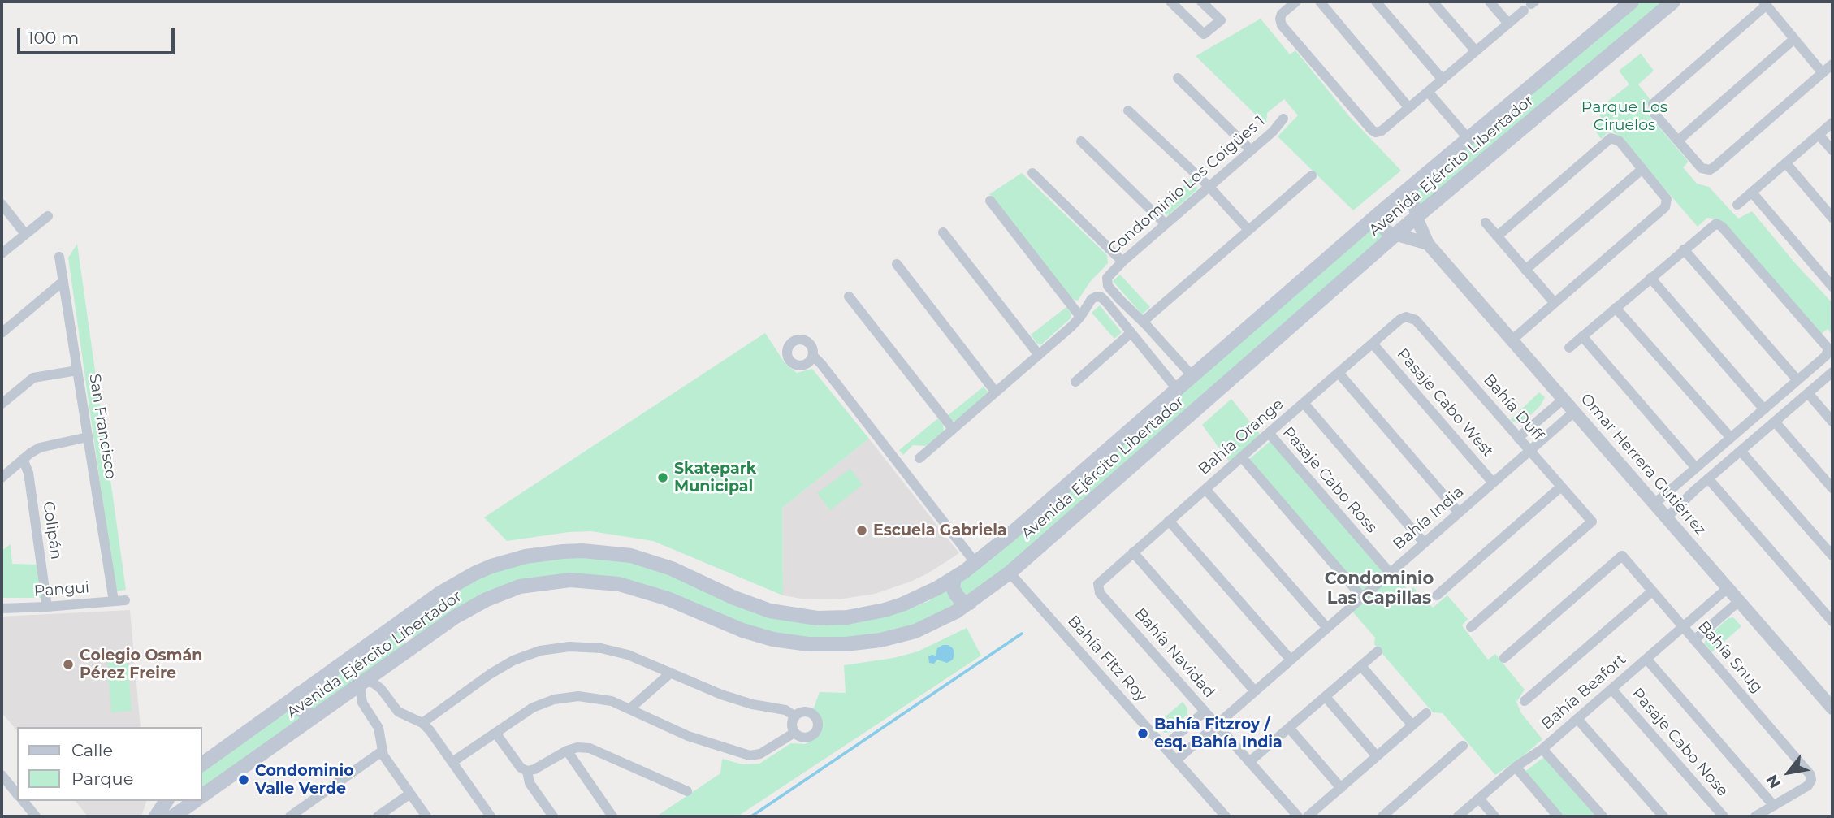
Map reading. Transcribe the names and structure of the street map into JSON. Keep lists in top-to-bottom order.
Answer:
{
  "streets": {
    "main road": ["Avenida Ejército Libertador"],
    "street": [
      "Condominio Los Coigües 1",
      "Pasaje Cabo West",
      "Bahía Duff",
      "San Francisco",
      "Bahía Orange",
      "Omar Herrera Gutiérrez",
      "Pasaje Cabo Ross",
      "Bahía India",
      "Colipán",
      "Pangui",
      "Bahía Navidad",
      "Bahía Snug",
      "Bahía Fitz Roy",
      "Bahía Beafort",
      "Pasaje Cabo Nose"
    ]
  },
  "crossings": [
    ["Avenida Ejército Libertador", "Condominio Los Coigües 1"],
    ["Avenida Ejército Libertador", "Omar Herrera Gutiérrez"],
    ["Avenida Ejército Libertador", "Bahía Fitz Roy"],
    ["Pasaje Cabo West", "Bahía Orange"],
    ["Pasaje Cabo West", "Bahía India"],
    ["Bahía Duff", "Bahía Orange"],
    ["Bahía Duff", "Bahía India"],
    ["San Francisco", "Pangui"],
    ["Bahía Orange", "Pasaje Cabo Ross"],
    ["Bahía Orange", "Bahía Navidad"],
    ["Omar Herrera Gutiérrez", "Bahía India"],
    ["Omar Herrera Gutiérrez", "Bahía Beafort"],
    ["Pasaje Cabo Ross", "Bahía India"],
    ["Bahía India", "Bahía Navidad"],
    ["Bahía India", "Bahía Fitz Roy"],
    ["Colipán", "Pangui"],
    ["Bahía Snug", "Bahía Beafort"],
    ["Bahía Beafort", "Pasaje Cabo Nose"]
  ],
  "districts": ["Condominio Las Capillas"],
  "parks": ["Parque Los Ciruelos"],
  "places": [
    "Skatepark Municipal",
    "Escuela Gabriela",
    "Colegio Osmán Pérez Freire",
    "Bahía Fitzroy / esq. Bahía India",
    "Condominio Valle Verde"
  ],
  "legend": ["Calle", "Parque"],
  "scale_bar": "100 m",
  "north": "bottom left"
}
